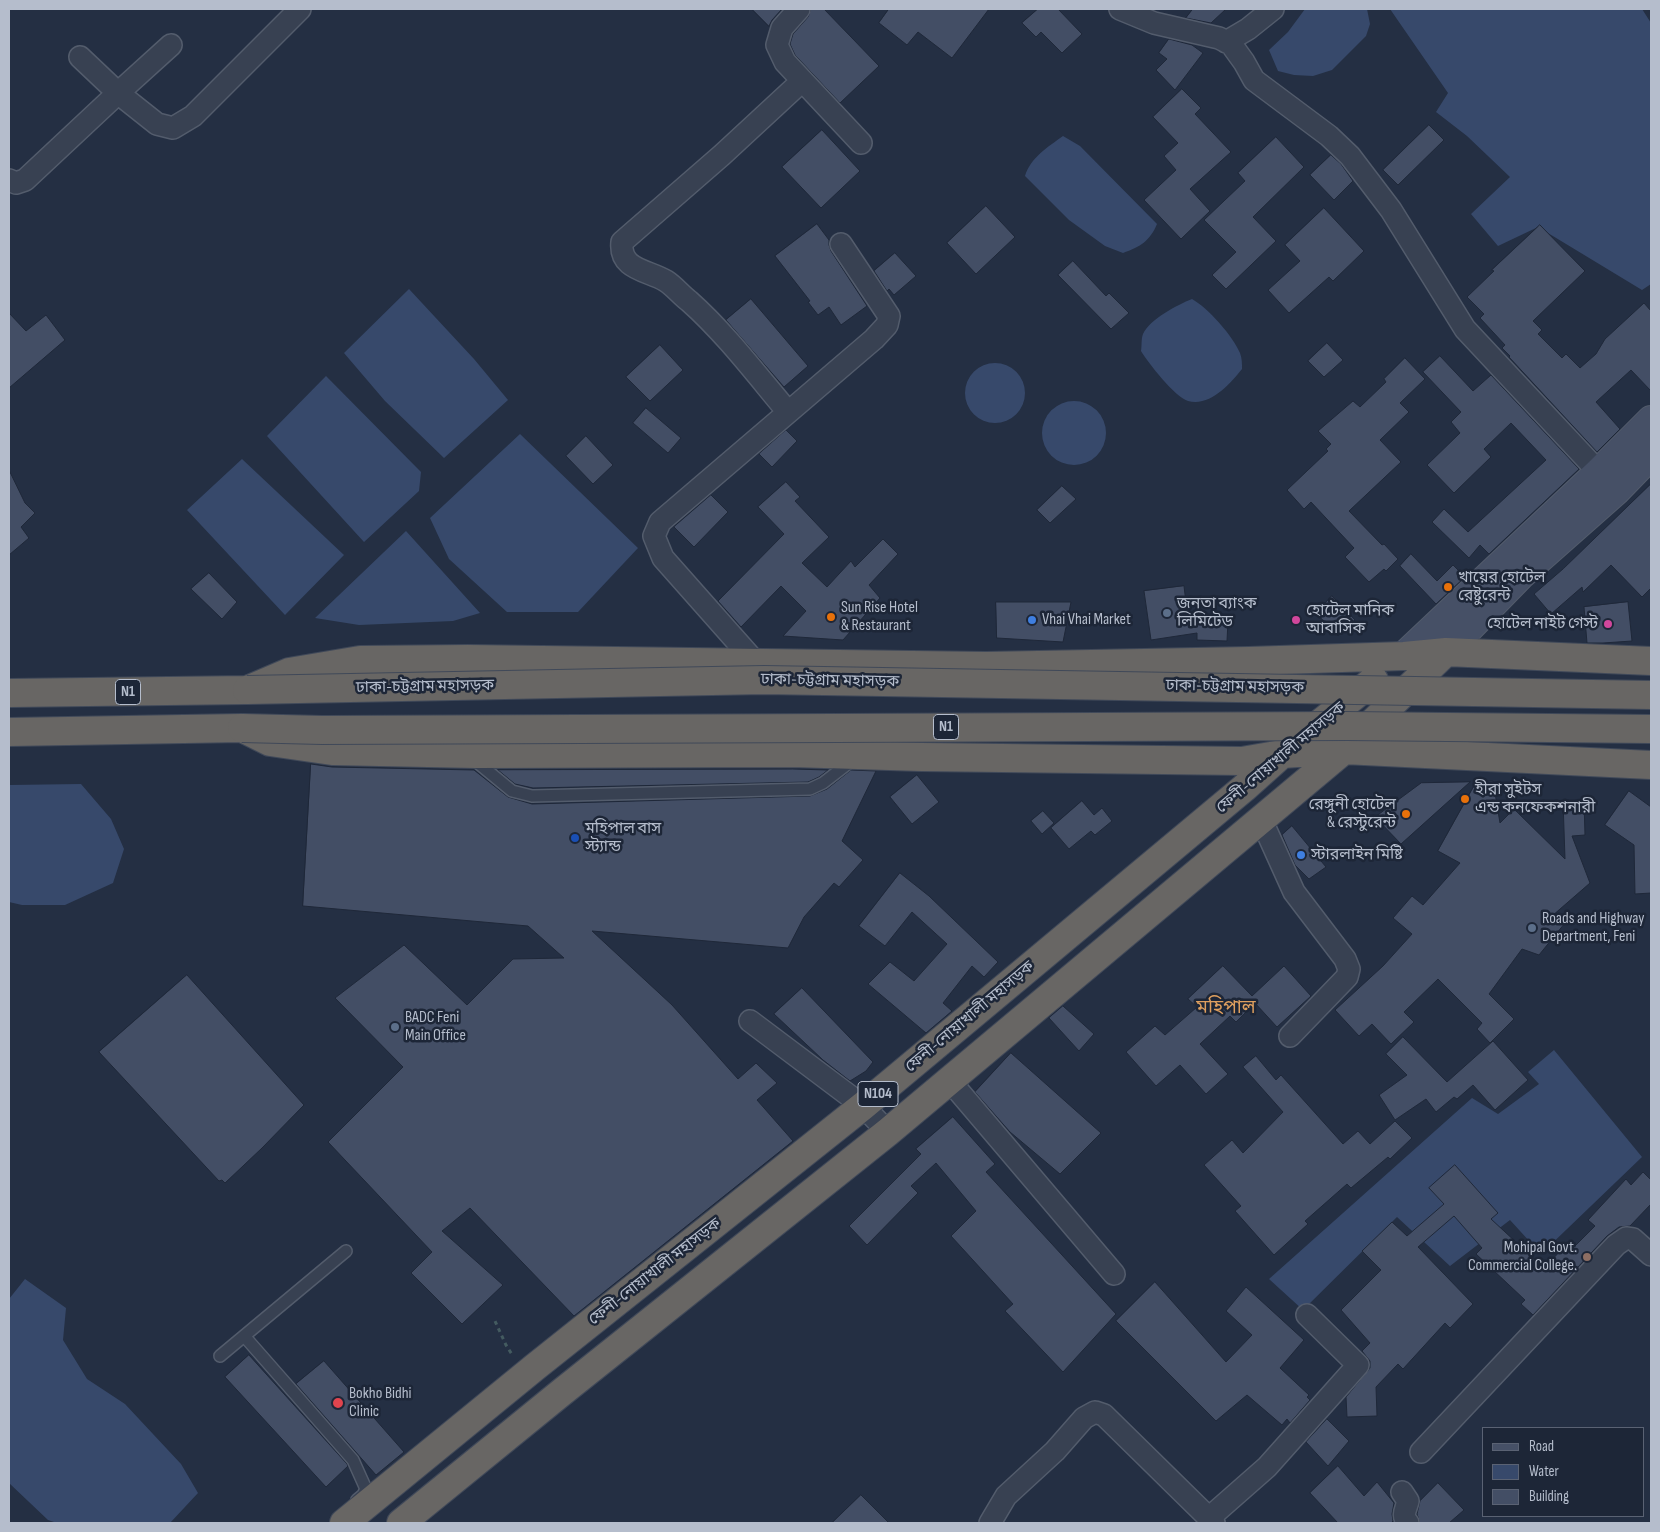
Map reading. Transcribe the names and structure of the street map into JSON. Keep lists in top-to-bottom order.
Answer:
{
  "streets": {
    "highway": [
      "ঢাকা-চট্টগ্রাম মহাসড়ক",
      "N1",
      "ফেনী-নোয়াখালী মহাসড়ক",
      "N104"
    ]
  },
  "crossings": [
    ["ফেনী-নোয়াখালী মহাসড়ক", "N104"]
  ],
  "districts": ["মহিপাল"],
  "places": [
    "খায়ের হোটেল রেষ্টুরেন্ট",
    "জনতা ব্যাংক লিমিটেড",
    "Sun Rise Hotel & Restaurant",
    "Vhai Vhai Market",
    "হোটেল মানিক আবাসিক",
    "হোটেল নাইট গেস্ট",
    "হীরা সুইটস এন্ড কনফেকশনারী",
    "রেঙ্গুনী হোটেল & রেস্টুরেন্ট",
    "মহিপাল বাস স্ট্যান্ড",
    "স্টারলাইন মিষ্টি",
    "Roads and Highway Department, Feni",
    "BADC Feni Main Office",
    "Mohipal Govt. Commercial College.",
    "Bokho Bidhi Clinic"
  ],
  "legend": ["Road", "Water", "Building"]
}
